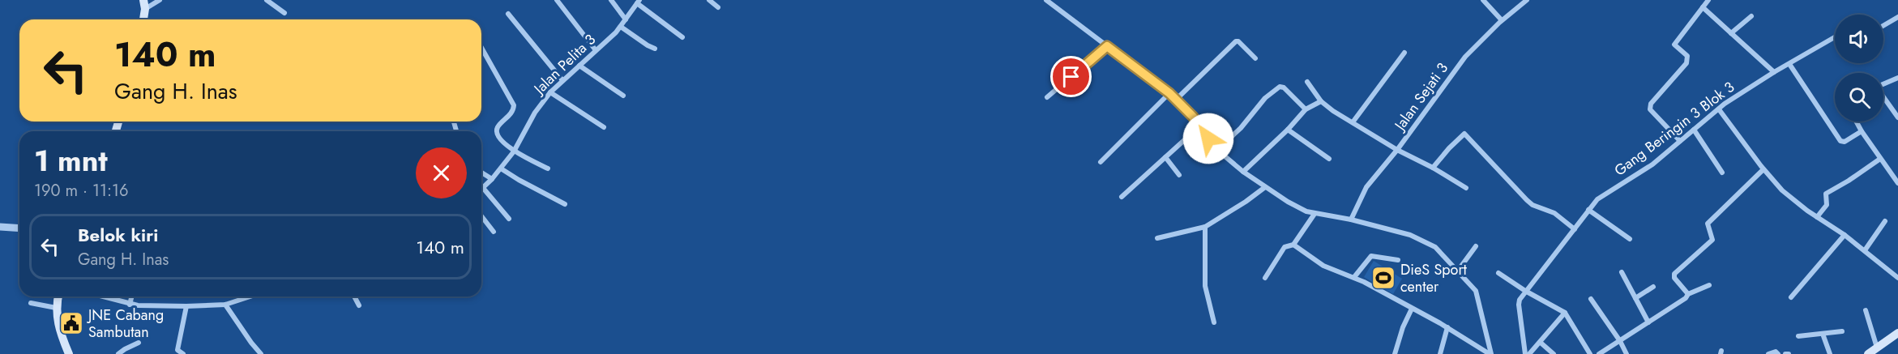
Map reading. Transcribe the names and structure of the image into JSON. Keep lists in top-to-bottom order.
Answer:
{
  "streets": {
    "street": ["Jalan Pelita 3", "Jalan Sejati 3", "Gang Beringin 3 Blok 3"]
  },
  "places": {
    "sports": ["DieS Sport center"],
    "public building": ["JNE Cabang Sambutan"]
  },
  "page": {
    "turn": ["140 m", "Gang H. Inas"],
    "heading": ["1 mnt", "190 m · 11:16"],
    "list": [
      {
        "name": "Belok kiri",
        "note": "Gang H. Inas",
        "value": "140 m"
      }
    ]
  }
}
